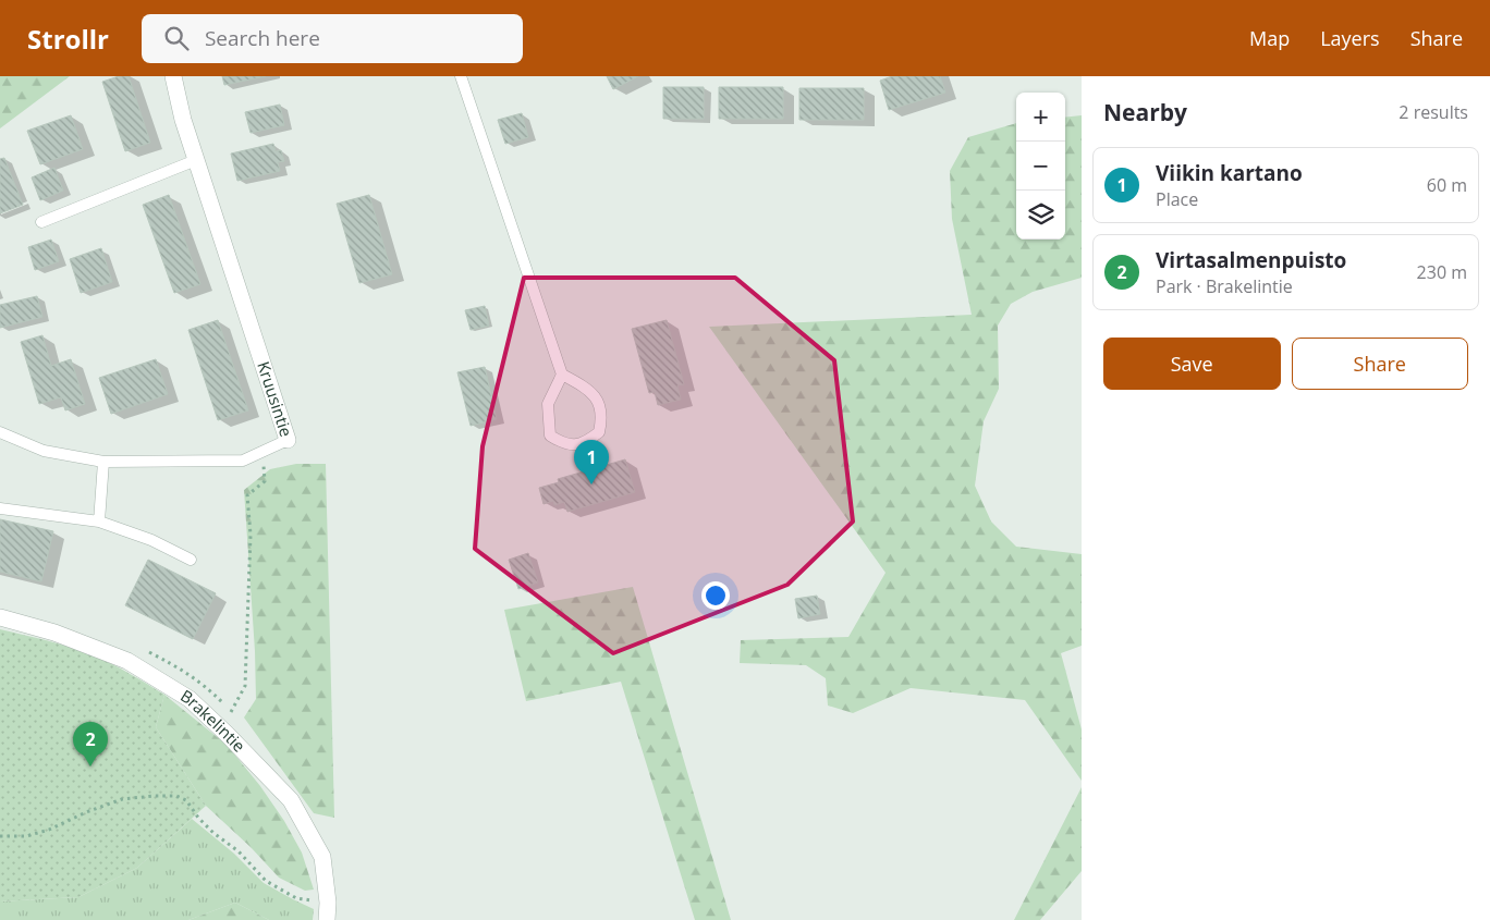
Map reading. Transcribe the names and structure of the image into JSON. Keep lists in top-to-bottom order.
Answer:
{
  "streets": {
    "street": ["Kruusintie", "Brakelintie"]
  },
  "page": {
    "header": "Strollr",
    "search": "Search here",
    "nav": ["Map", "Layers", "Share"],
    "heading": ["Nearby", "2 results"],
    "map_buttons": ["+", "−"],
    "list": [
      {
        "mark": "1",
        "name": "Viikin kartano",
        "note": "Place",
        "value": "60 m"
      },
      {
        "mark": "2",
        "name": "Virtasalmenpuisto",
        "note": "Park · Brakelintie",
        "value": "230 m"
      }
    ],
    "buttons": ["Save", "Share"],
    "pins": ["1", "2"]
  }
}
